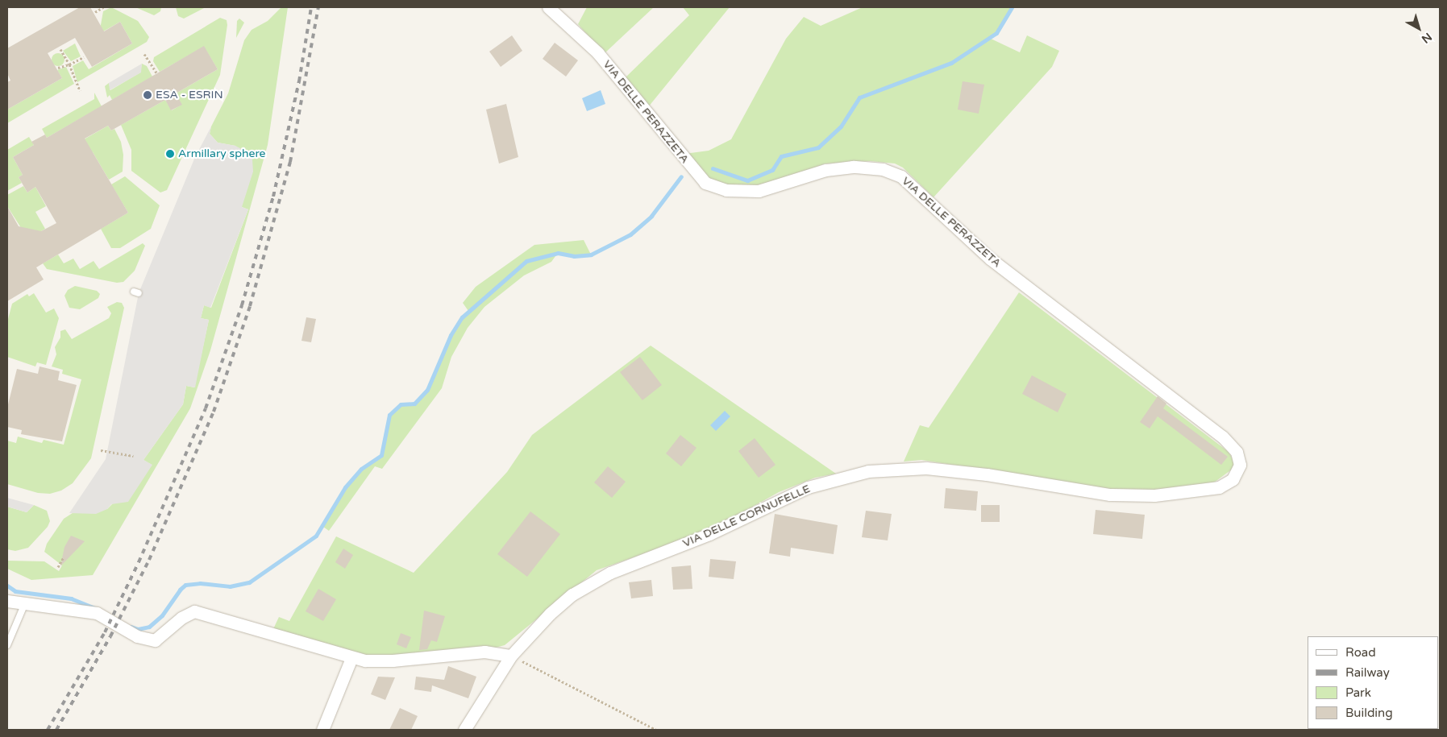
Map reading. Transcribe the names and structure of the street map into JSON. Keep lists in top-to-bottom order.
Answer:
{
  "streets": {
    "street": ["VIA DELLE PERAZZETA", "VIA DELLE CORNUFELLE"]
  },
  "crossings": [
    ["VIA DELLE PERAZZETA", "VIA DELLE CORNUFELLE"]
  ],
  "places": ["ESA - ESRIN", "Armillary sphere"],
  "legend": [
    "Road",
    "Railway",
    "Park",
    "Building"
  ],
  "north": "bottom right"
}
